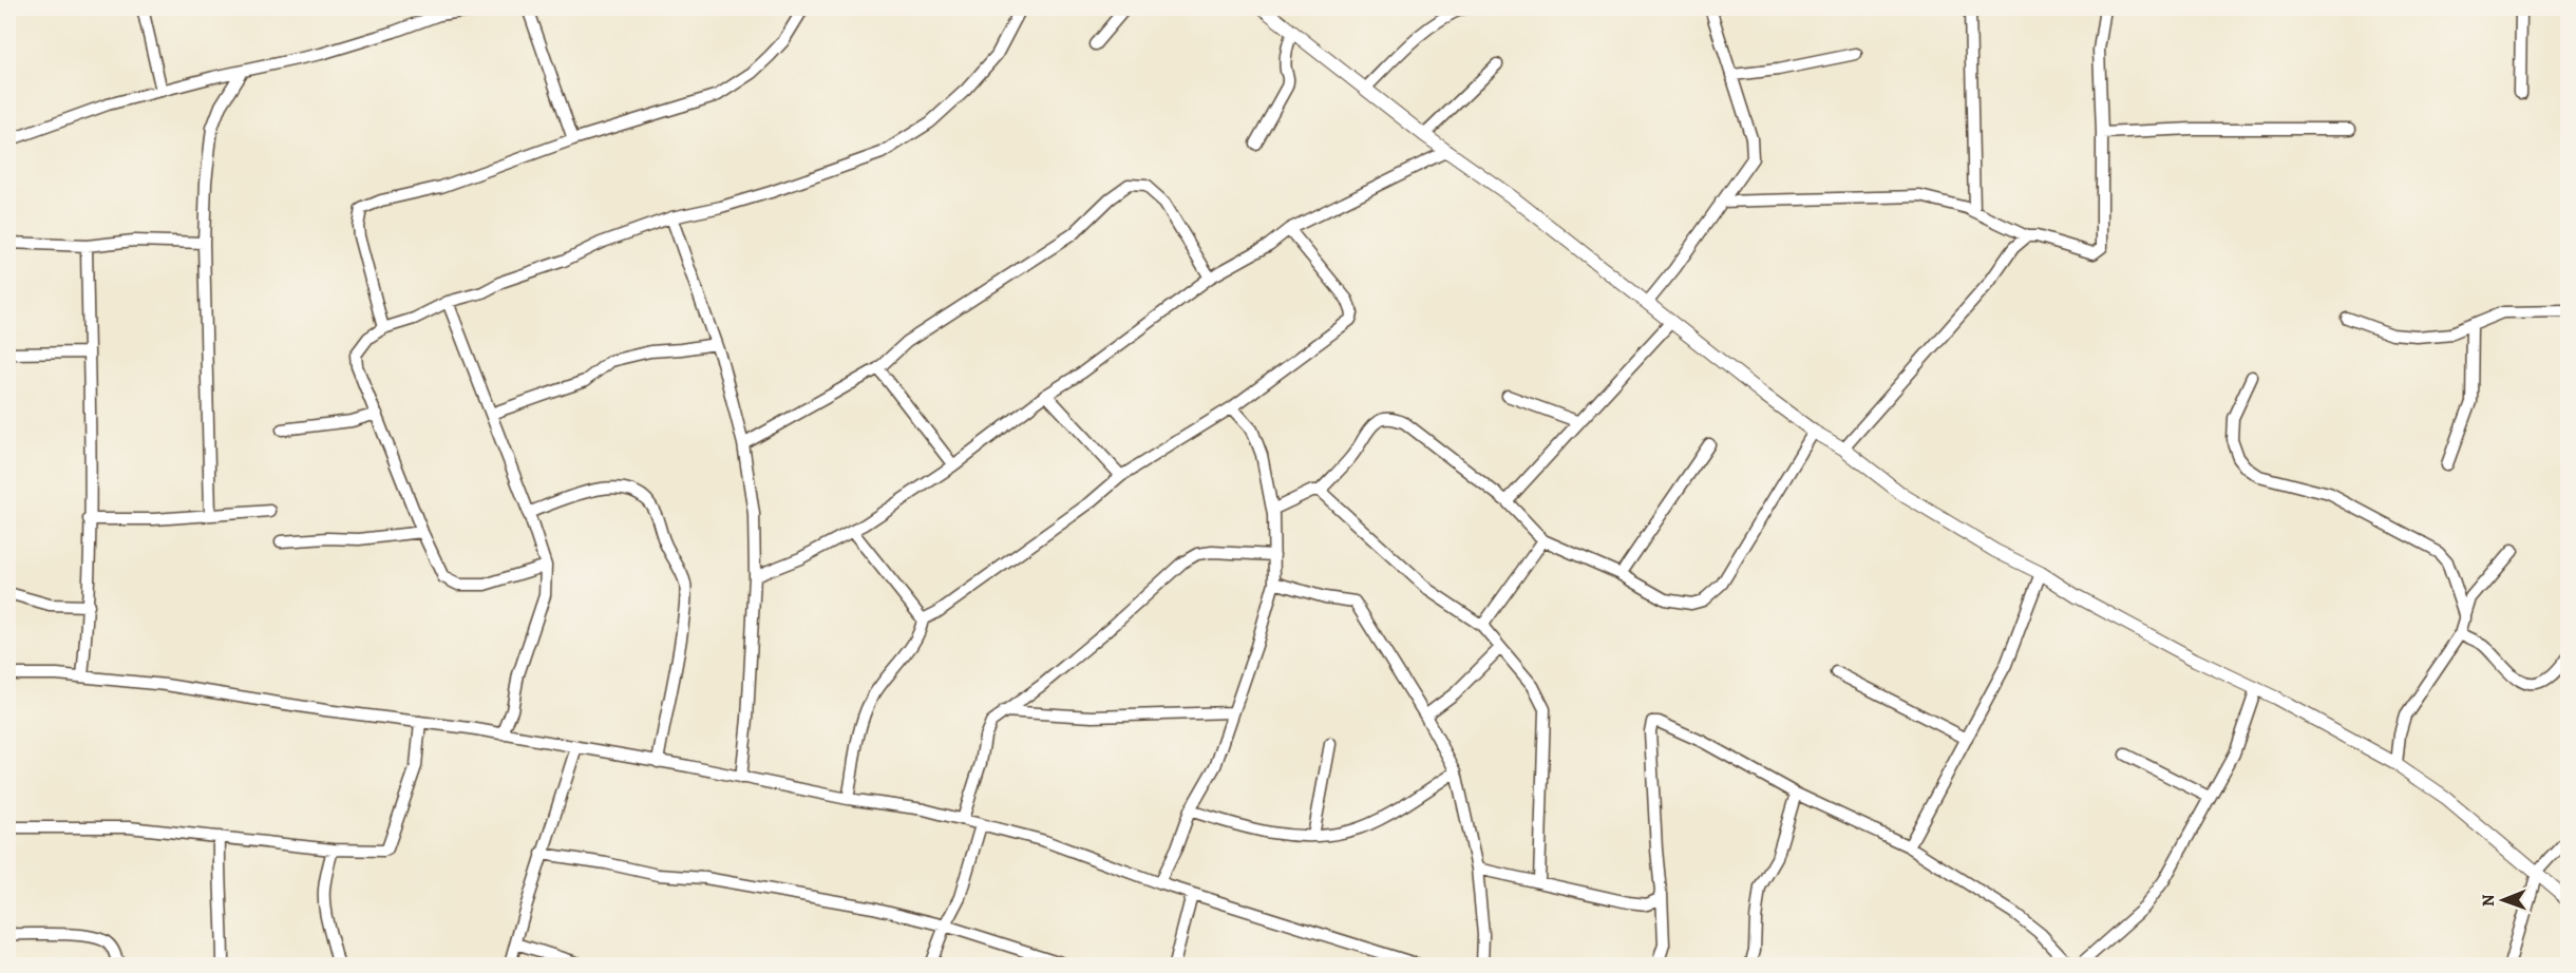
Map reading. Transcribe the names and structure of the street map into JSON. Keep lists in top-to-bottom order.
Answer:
{
  "north": "left"
}
